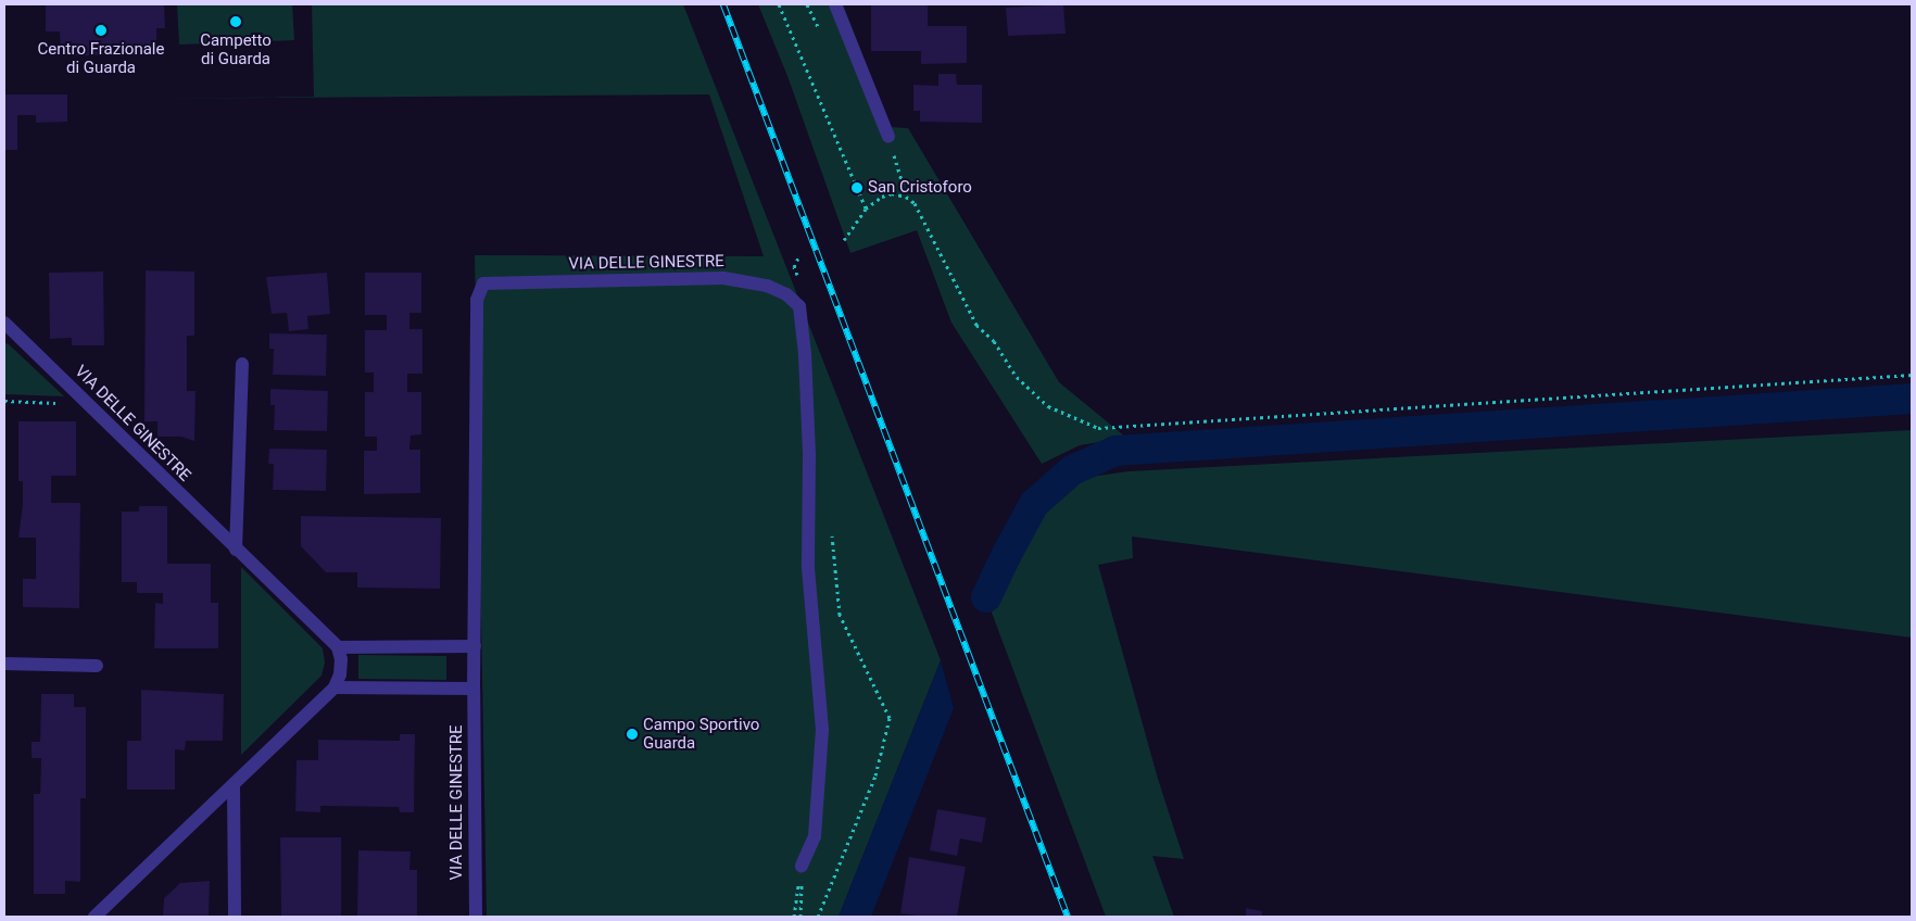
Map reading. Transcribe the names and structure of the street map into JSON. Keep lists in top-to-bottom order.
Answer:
{
  "streets": {
    "street": ["VIA DELLE GINESTRE"]
  },
  "places": [
    "Campetto di Guarda",
    "Centro Frazionale di Guarda",
    "San Cristoforo",
    "Campo Sportivo Guarda"
  ]
}
